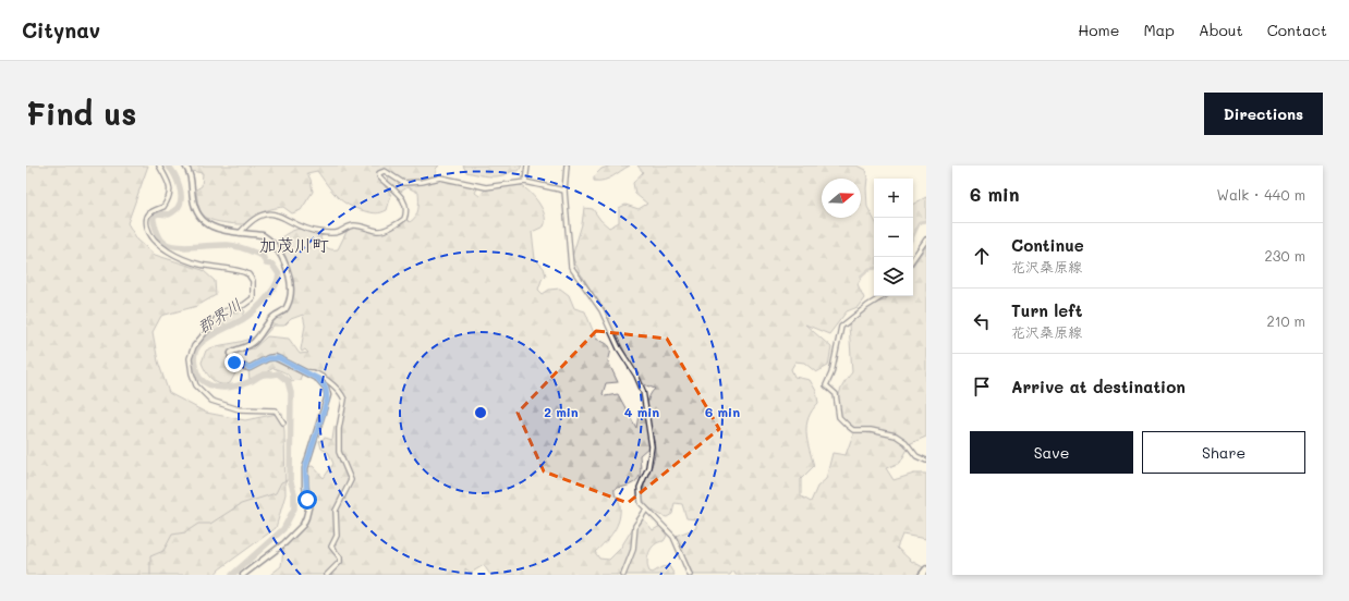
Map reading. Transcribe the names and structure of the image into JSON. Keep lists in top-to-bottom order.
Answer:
{
  "districts": ["加茂川町"],
  "water": ["郡界川"],
  "north": "right",
  "page": {
    "header": "Citynav",
    "nav": [
      "Home",
      "Map",
      "About",
      "Contact"
    ],
    "buttons": [
      "Directions",
      ["Save", "Share"]
    ],
    "title": "Find us",
    "heading": ["6 min", "Walk · 440 m"],
    "map_buttons": ["+", "−"],
    "list": [
      ["Continue", "花沢桑原線", "230 m"],
      ["Turn left", "花沢桑原線", "210 m"],
      "Arrive at destination"
    ]
  },
  "rings": ["2 min", "4 min", "6 min"]
}
